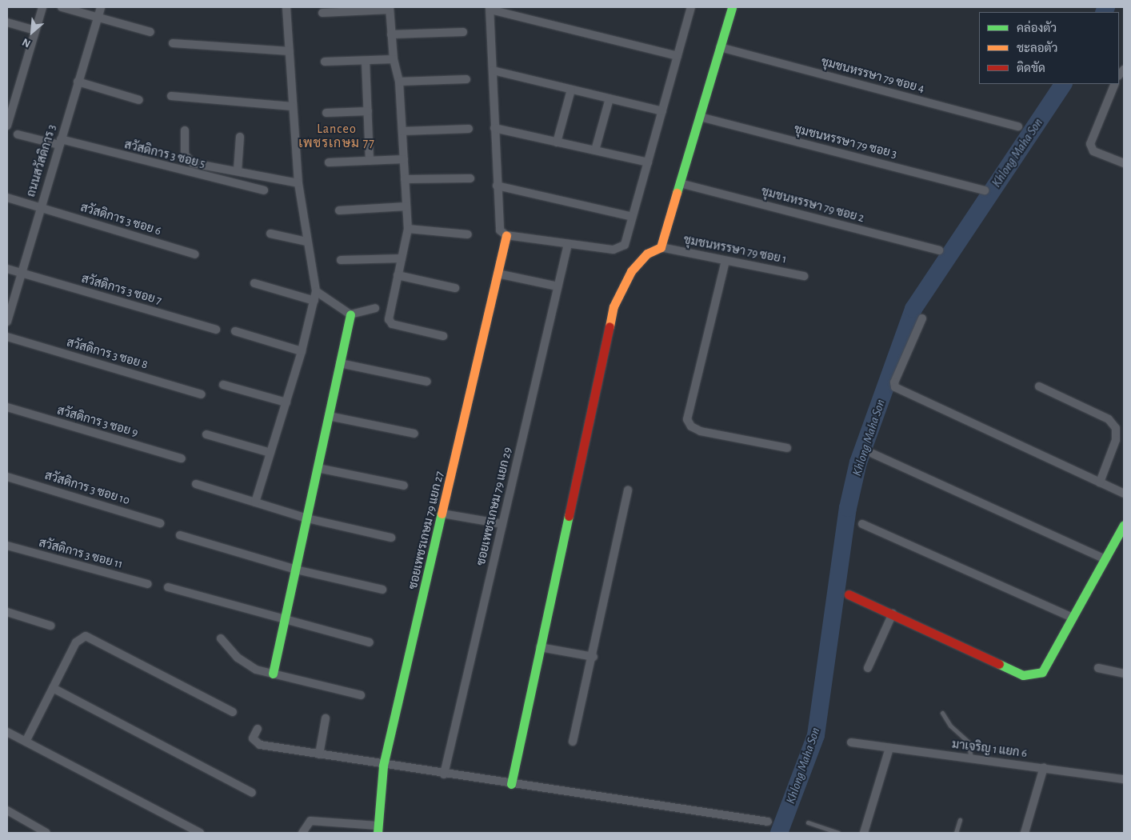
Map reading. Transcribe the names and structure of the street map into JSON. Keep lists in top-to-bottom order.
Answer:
{
  "streets": {
    "street": [
      "ชุมชนหรรษา 79 ซอย 4",
      "ชุมชนหรรษา 79 ซอย 3",
      "สวัสดิการ 3 ซอย 5",
      "ถนนสวัสดิการ 3",
      "ชุมชนหรรษา 79 ซอย 2",
      "สวัสดิการ 3 ซอย 6",
      "ชุมชนหรรษา 79 ซอย 1",
      "สวัสดิการ 3 ซอย 7",
      "สวัสดิการ 3 ซอย 8",
      "สวัสดิการ 3 ซอย 9",
      "สวัสดิการ 3 ซอย 10",
      "ซอยเพชรเกษม 79 แยก 29",
      "ซอยเพชรเกษม 79 แยก 27",
      "สวัสดิการ 3 ซอย 11",
      "มาเจริญ 1 แยก 6"
    ]
  },
  "crossings": [
    ["สวัสดิการ 3 ซอย 5", "ถนนสวัสดิการ 3"],
    ["ถนนสวัสดิการ 3", "สวัสดิการ 3 ซอย 6"],
    ["ถนนสวัสดิการ 3", "สวัสดิการ 3 ซอย 7"]
  ],
  "districts": ["Lanceo เพชรเกษม 77"],
  "water": ["Khlong Maha Son"],
  "legend": ["คล่องตัว", "ชะลอตัว", "ติดขัด"],
  "north": "bottom left"
}
